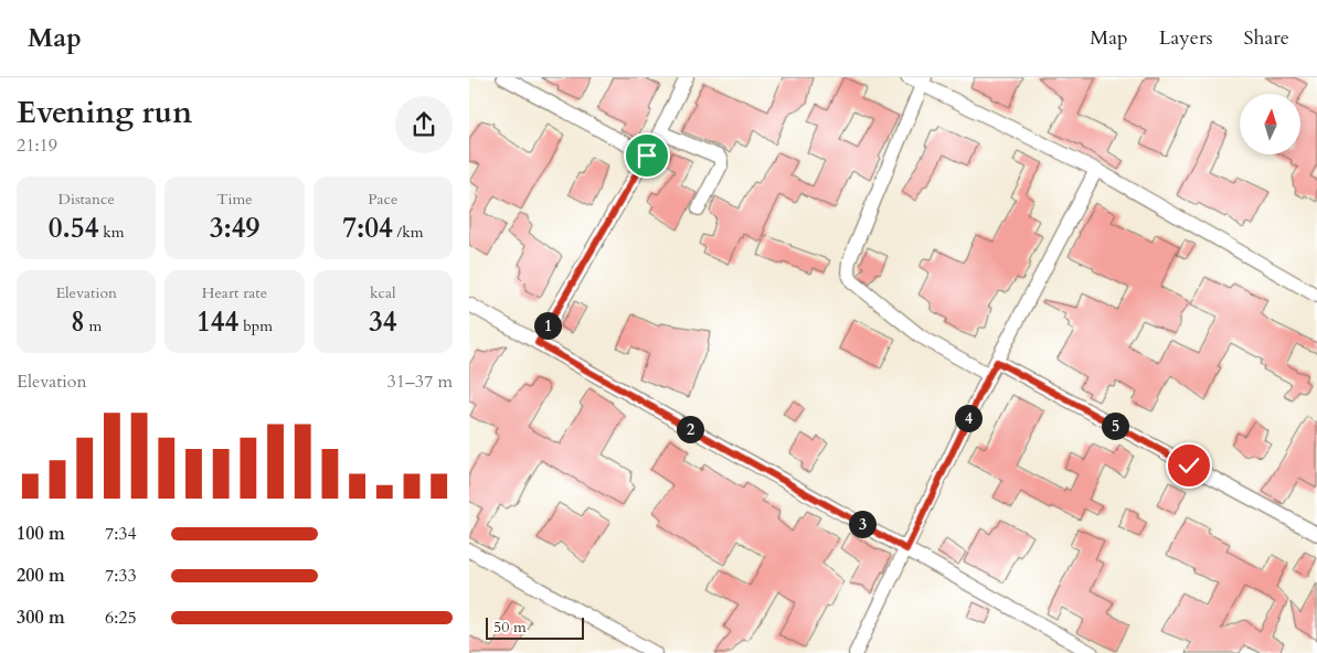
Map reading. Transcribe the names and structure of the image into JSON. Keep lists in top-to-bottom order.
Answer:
{
  "scale_bar": "50 m",
  "north": "top",
  "page": {
    "header": "Map",
    "nav": ["Map", "Layers", "Share"],
    "heading": ["Evening run", "21:19"],
    "stats": [
      ["Distance", "0.54 km"],
      ["Time", "3:49"],
      ["Pace", "7:04 /km"],
      ["Elevation", "8 m"],
      ["Heart rate", "144 bpm"],
      ["kcal", "34"]
    ],
    "pins": [
      "1",
      "4",
      "5",
      "2",
      "3"
    ],
    "chart": ["Elevation", "31–37 m"],
    "list": [
      {
        "name": "100 m",
        "note": "7:34"
      },
      {
        "name": "200 m",
        "note": "7:33"
      },
      {
        "name": "300 m",
        "note": "6:25"
      }
    ],
    "scale": "50 m"
  }
}
